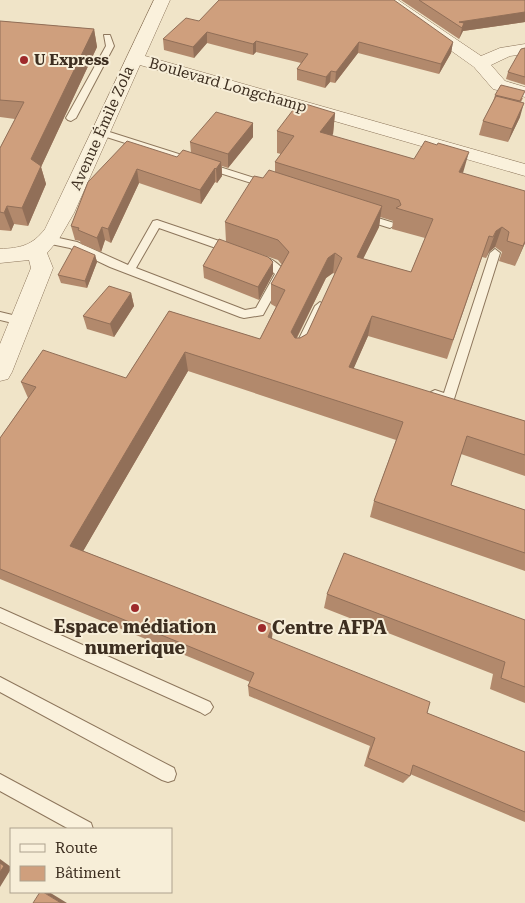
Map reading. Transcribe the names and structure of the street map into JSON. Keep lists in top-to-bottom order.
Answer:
{
  "streets": {
    "street": ["Boulevard Longchamp", "Avenue Émile Zola"]
  },
  "crossings": [
    ["Boulevard Longchamp", "Avenue Émile Zola"]
  ],
  "places": ["U Express", "Espace médiation numerique", "Centre AFPA"],
  "legend": ["Route", "Bâtiment"]
}
